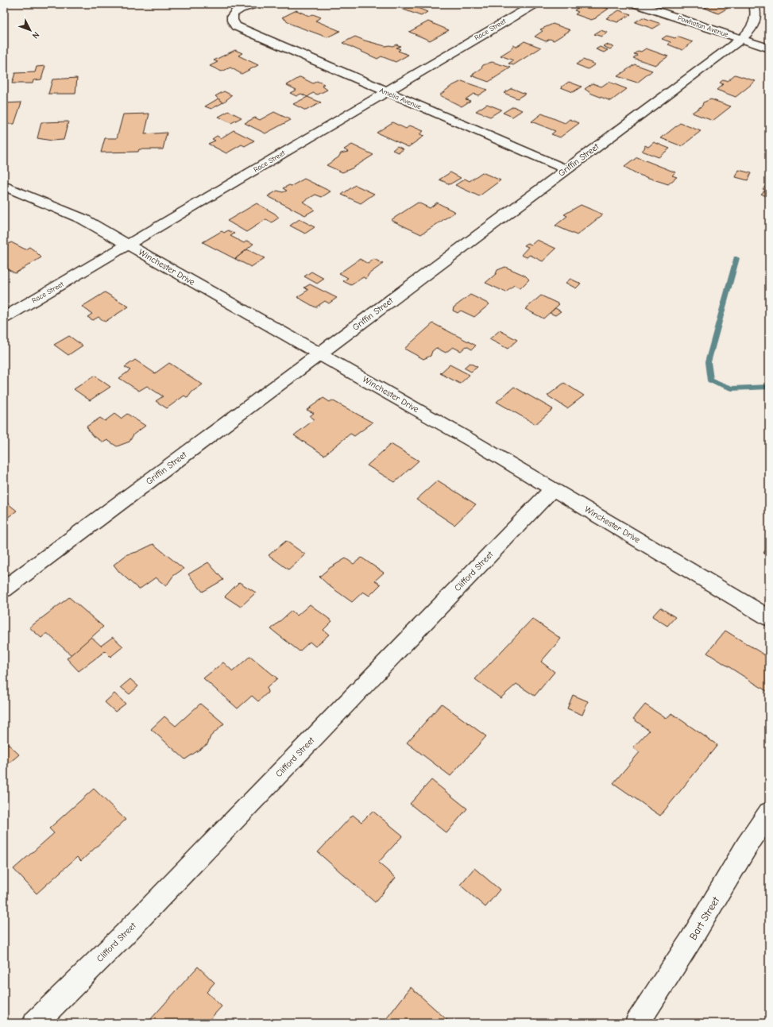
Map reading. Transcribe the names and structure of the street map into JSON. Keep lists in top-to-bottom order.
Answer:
{
  "streets": {
    "street": [
      "Powhatan Avenue",
      "Race Street",
      "Amelia Avenue",
      "Griffin Street",
      "Winchester Drive",
      "Clifford Street",
      "Bart Street"
    ]
  },
  "crossings": [
    ["Powhatan Avenue", "Griffin Street"],
    ["Race Street", "Amelia Avenue"],
    ["Race Street", "Winchester Drive"],
    ["Amelia Avenue", "Griffin Street"],
    ["Griffin Street", "Winchester Drive"],
    ["Winchester Drive", "Clifford Street"]
  ],
  "north": "bottom right"
}
